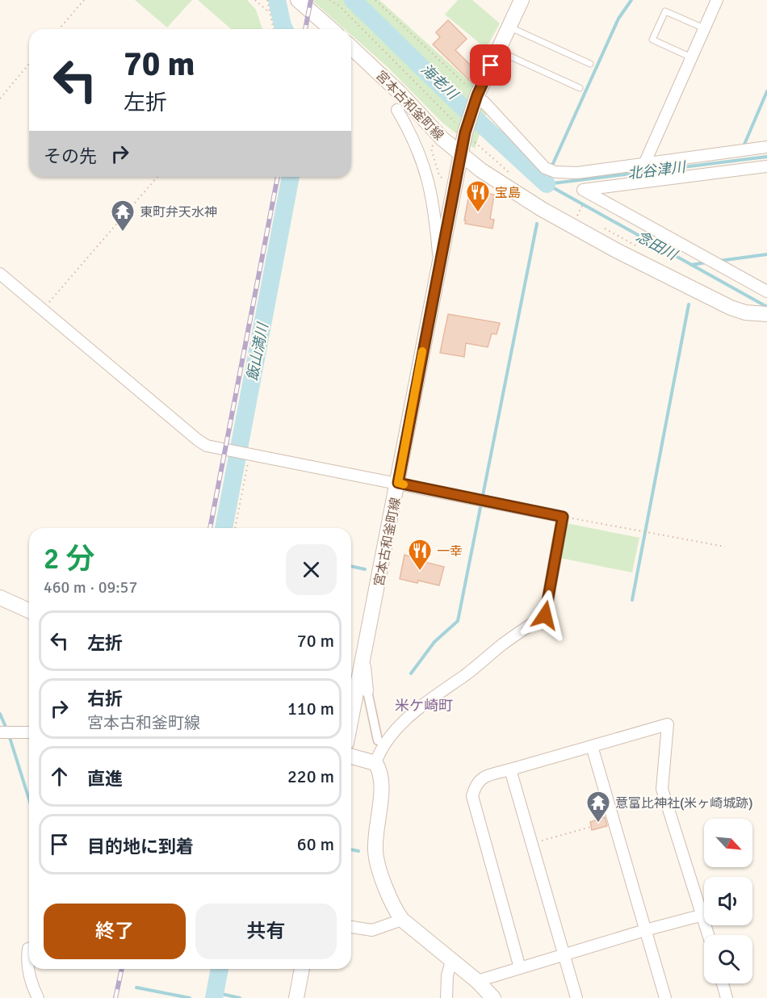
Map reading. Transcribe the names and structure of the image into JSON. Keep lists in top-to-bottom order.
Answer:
{
  "streets": {
    "street": ["宮本古和釜町線"]
  },
  "districts": ["米ケ崎町"],
  "water": [
    "海老川",
    "北谷津川",
    "念田川",
    "飯山満川"
  ],
  "places": {
    "restaurant": ["宝島", "一幸"],
    "temple": ["東町弁天水神", "意富比神社(米ヶ崎城跡)"]
  },
  "north": "bottom right",
  "page": {
    "turn": ["70 m", "左折"],
    "then": "その先",
    "heading": ["2 分", "460 m · 09:57"],
    "list": [
      {
        "name": "左折",
        "value": "70 m"
      },
      {
        "name": "右折",
        "note": "宮本古和釜町線",
        "value": "110 m"
      },
      {
        "name": "直進",
        "value": "220 m"
      },
      {
        "name": "目的地に到着",
        "value": "60 m"
      }
    ],
    "buttons": ["終了", "共有"]
  }
}
